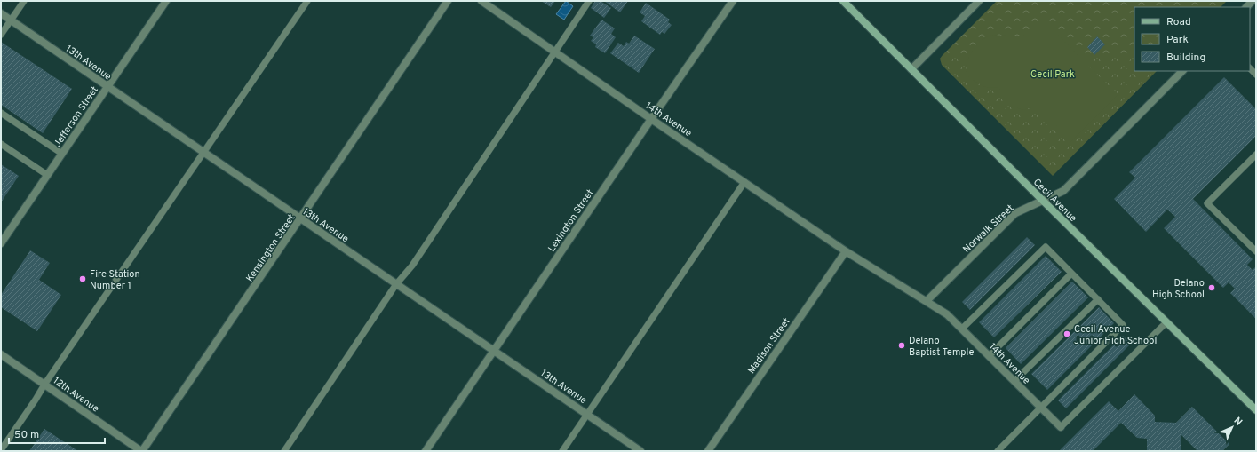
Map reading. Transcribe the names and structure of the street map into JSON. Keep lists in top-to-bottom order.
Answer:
{
  "streets": {
    "main road": ["Cecil Avenue"],
    "street": [
      "13th Avenue",
      "Jefferson Street",
      "14th Avenue",
      "Lexington Street",
      "Norwalk Street",
      "Kensington Street",
      "Madison Street",
      "12th Avenue"
    ]
  },
  "crossings": [
    ["13th Avenue", "Jefferson Street"],
    ["13th Avenue", "Lexington Street"],
    ["13th Avenue", "Kensington Street"],
    ["14th Avenue", "Lexington Street"],
    ["14th Avenue", "Norwalk Street"],
    ["14th Avenue", "Madison Street"],
    ["Cecil Avenue", "Norwalk Street"],
    ["Kensington Street", "12th Avenue"]
  ],
  "parks": ["Cecil Park"],
  "places": [
    "Fire Station Number 1",
    "Delano High School",
    "Cecil Avenue Junior High School",
    "Delano Baptist Temple"
  ],
  "legend": ["Road", "Park", "Building"],
  "scale_bar": "50 m",
  "north": "top right"
}
